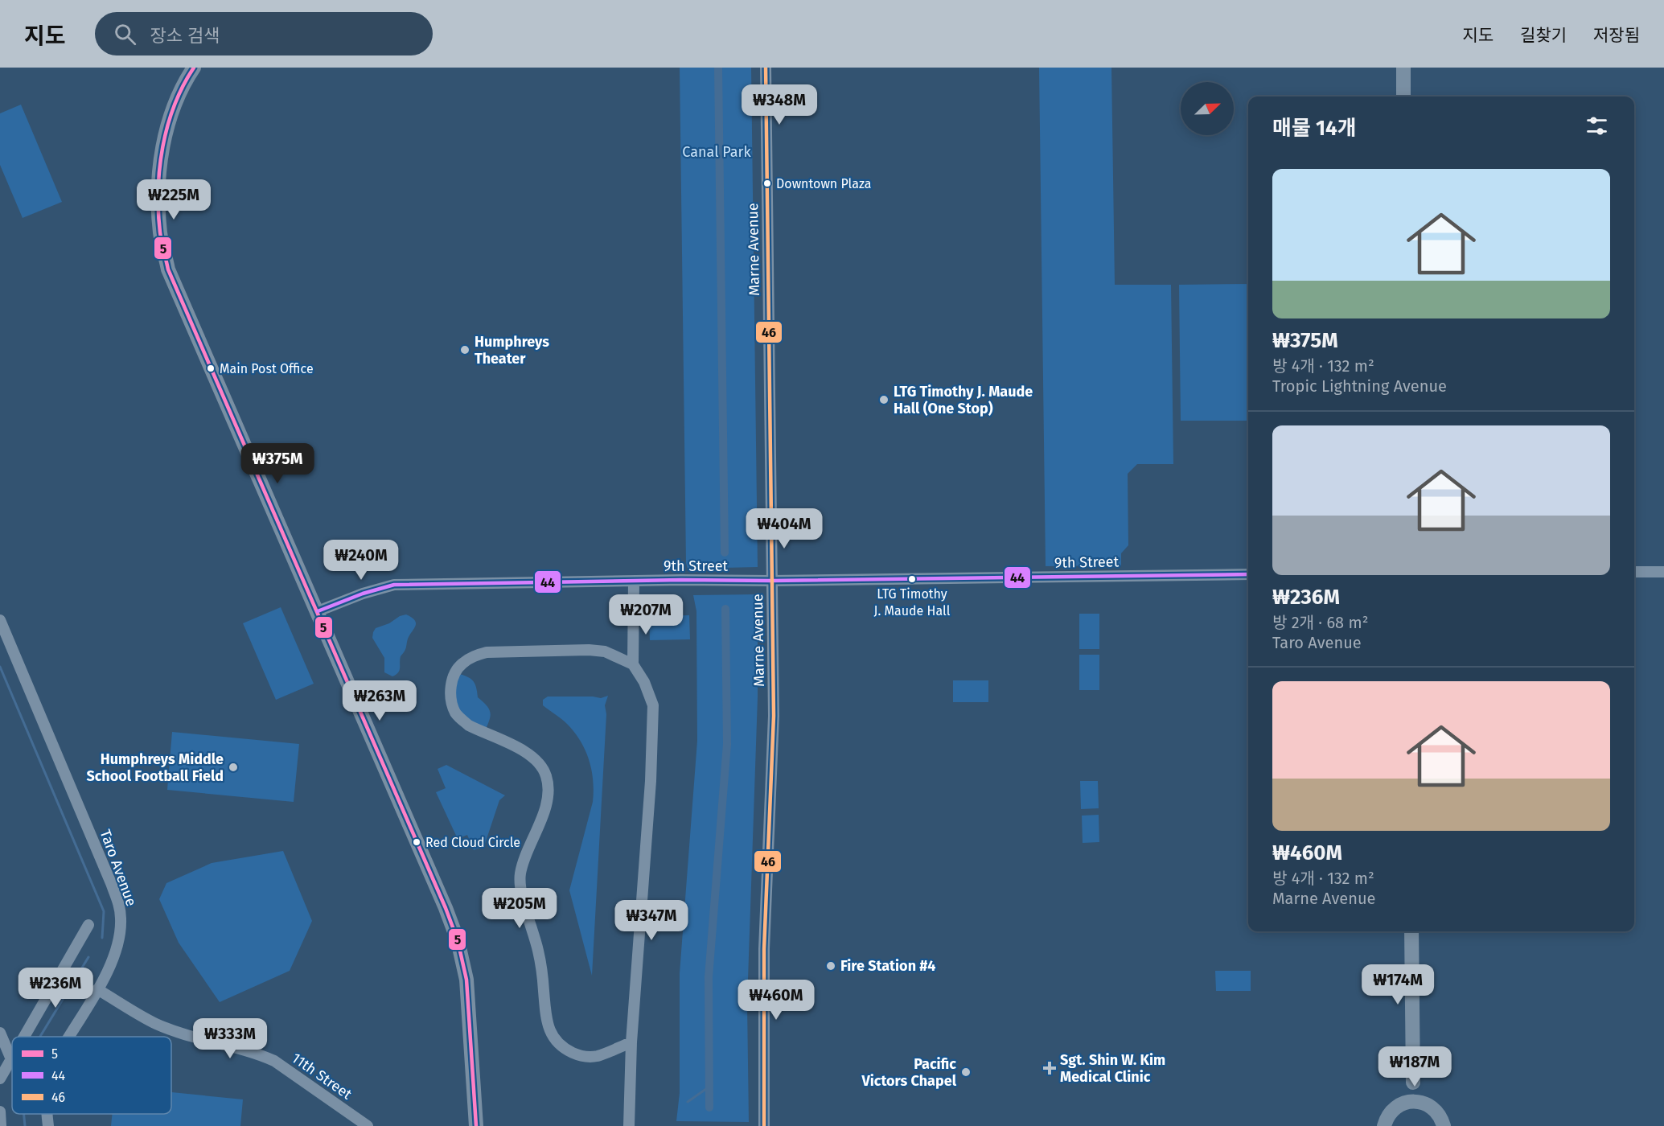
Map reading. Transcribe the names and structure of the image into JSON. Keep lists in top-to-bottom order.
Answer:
{
  "streets": {
    "street": [
      "Marne Avenue",
      "9th Street",
      "Taro Avenue",
      "11th Street"
    ]
  },
  "crossings": [
    ["Marne Avenue", "9th Street"],
    ["Taro Avenue", "11th Street"]
  ],
  "parks": ["Canal Park"],
  "places": {
    "other": [
      "Downtown Plaza",
      "Humphreys Theater",
      "Main Post Office",
      "LTG Timothy J. Maude Hall (One Stop)",
      "LTG Timothy J. Maude Hall",
      "Humphreys Middle School Football Field",
      "Red Cloud Circle",
      "Fire Station #4",
      "Pacific Victors Chapel"
    ],
    "health": ["Sgt. Shin W. Kim Medical Clinic"]
  },
  "lines": ["transit line 5", "transit line 46", "transit line 44"],
  "legend": ["5", "44", "46"],
  "north": "top right",
  "page": {
    "header": "지도",
    "search": "장소 검색",
    "nav": ["지도", "길찾기", "저장됨"],
    "price": [
      "₩348M",
      "₩225M",
      "₩375M",
      "₩404M",
      "₩240M",
      "₩207M",
      "₩263M",
      "₩205M",
      "₩347M",
      "₩174M",
      "₩236M",
      "₩460M",
      "₩333M",
      "₩187M"
    ],
    "heading": "매물 14개",
    "list": [
      {
        "name": "₩375M",
        "note": "방 4개 · 132 m² · Tropic Lightning Avenue"
      },
      {
        "name": "₩236M",
        "note": "방 2개 · 68 m² · Taro Avenue"
      },
      {
        "name": "₩460M",
        "note": "방 4개 · 132 m² · Marne Avenue"
      }
    ]
  }
}
